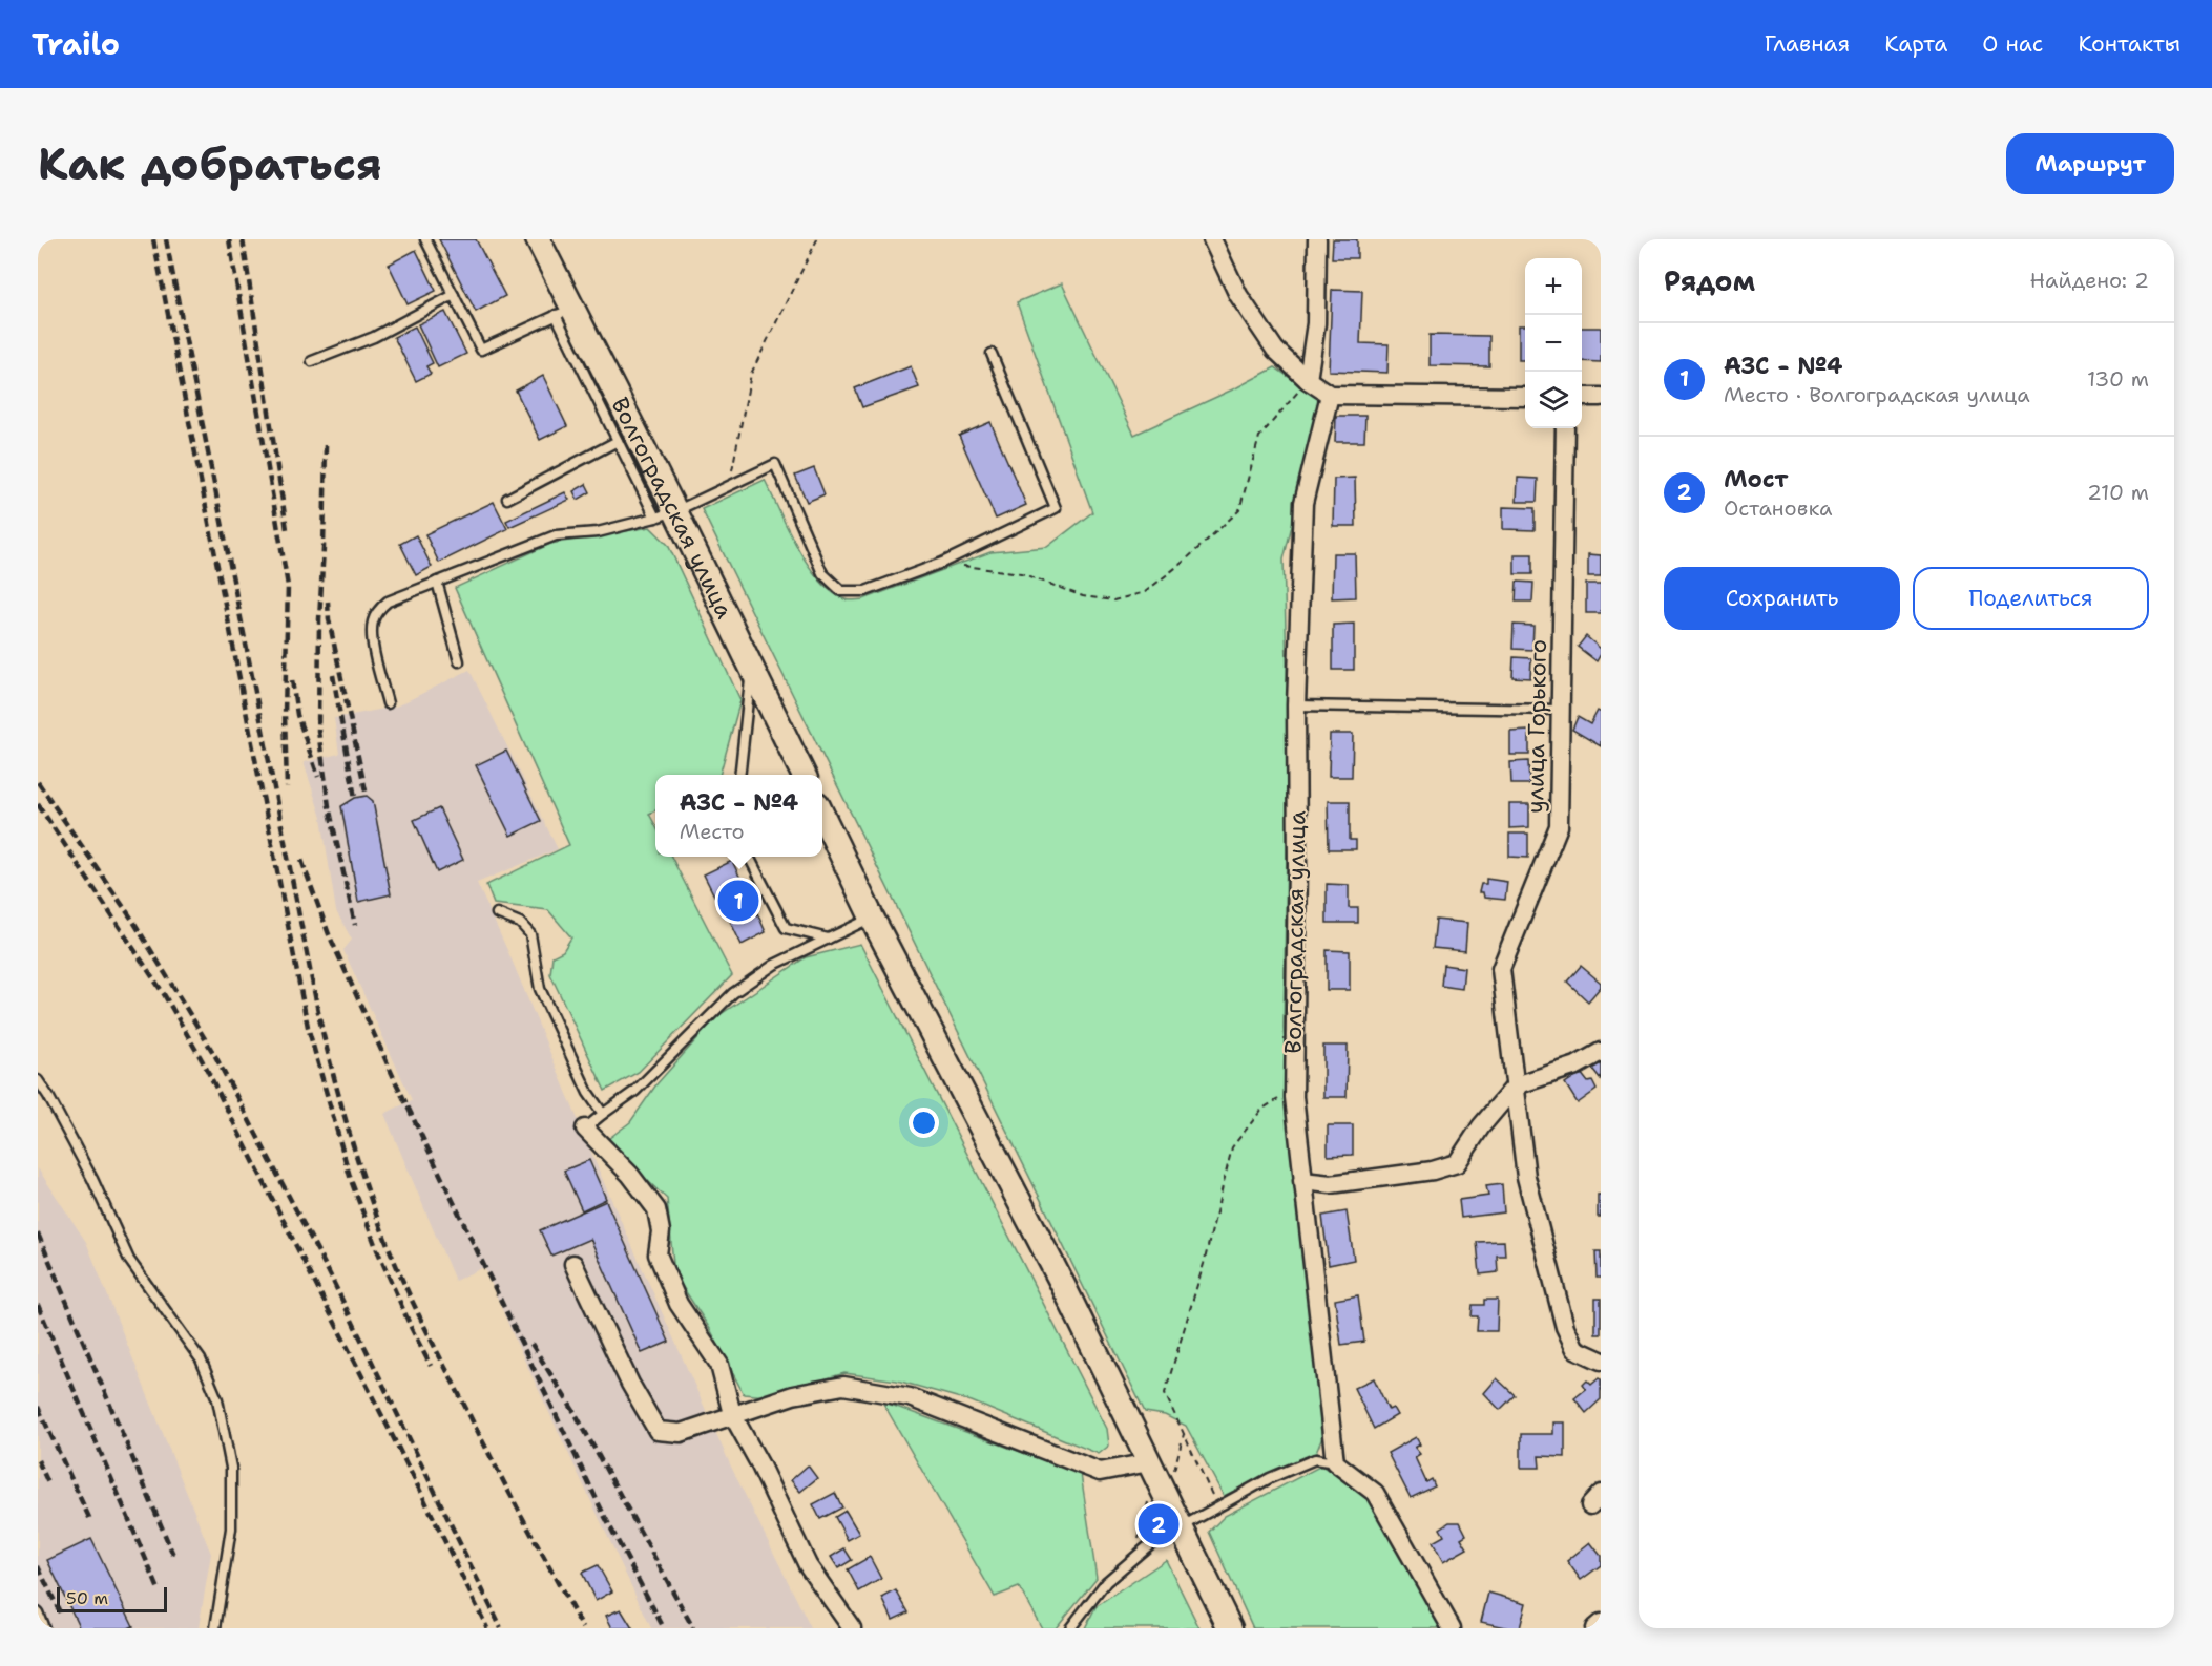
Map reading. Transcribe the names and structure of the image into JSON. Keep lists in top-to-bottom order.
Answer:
{
  "streets": {
    "main road": ["Волгоградская улица"],
    "street": ["улица Горького"]
  },
  "scale_bar": "50 m",
  "page": {
    "header": "Trailo",
    "nav": [
      "Главная",
      "Карта",
      "О нас",
      "Контакты"
    ],
    "buttons": [
      "Маршрут",
      ["Сохранить", "Поделиться"]
    ],
    "title": "Как добраться",
    "heading": ["Рядом", "Найдено: 2"],
    "map_buttons": ["+", "−"],
    "list": [
      {
        "mark": "1",
        "name": "АЗС - №4",
        "note": "Место · Волгоградская улица",
        "value": "130 m"
      },
      {
        "mark": "2",
        "name": "Мост",
        "note": "Остановка",
        "value": "210 m"
      }
    ],
    "popup": ["АЗС - №4", "Место"],
    "pins": ["1", "2"],
    "scale": "50 m"
  }
}
